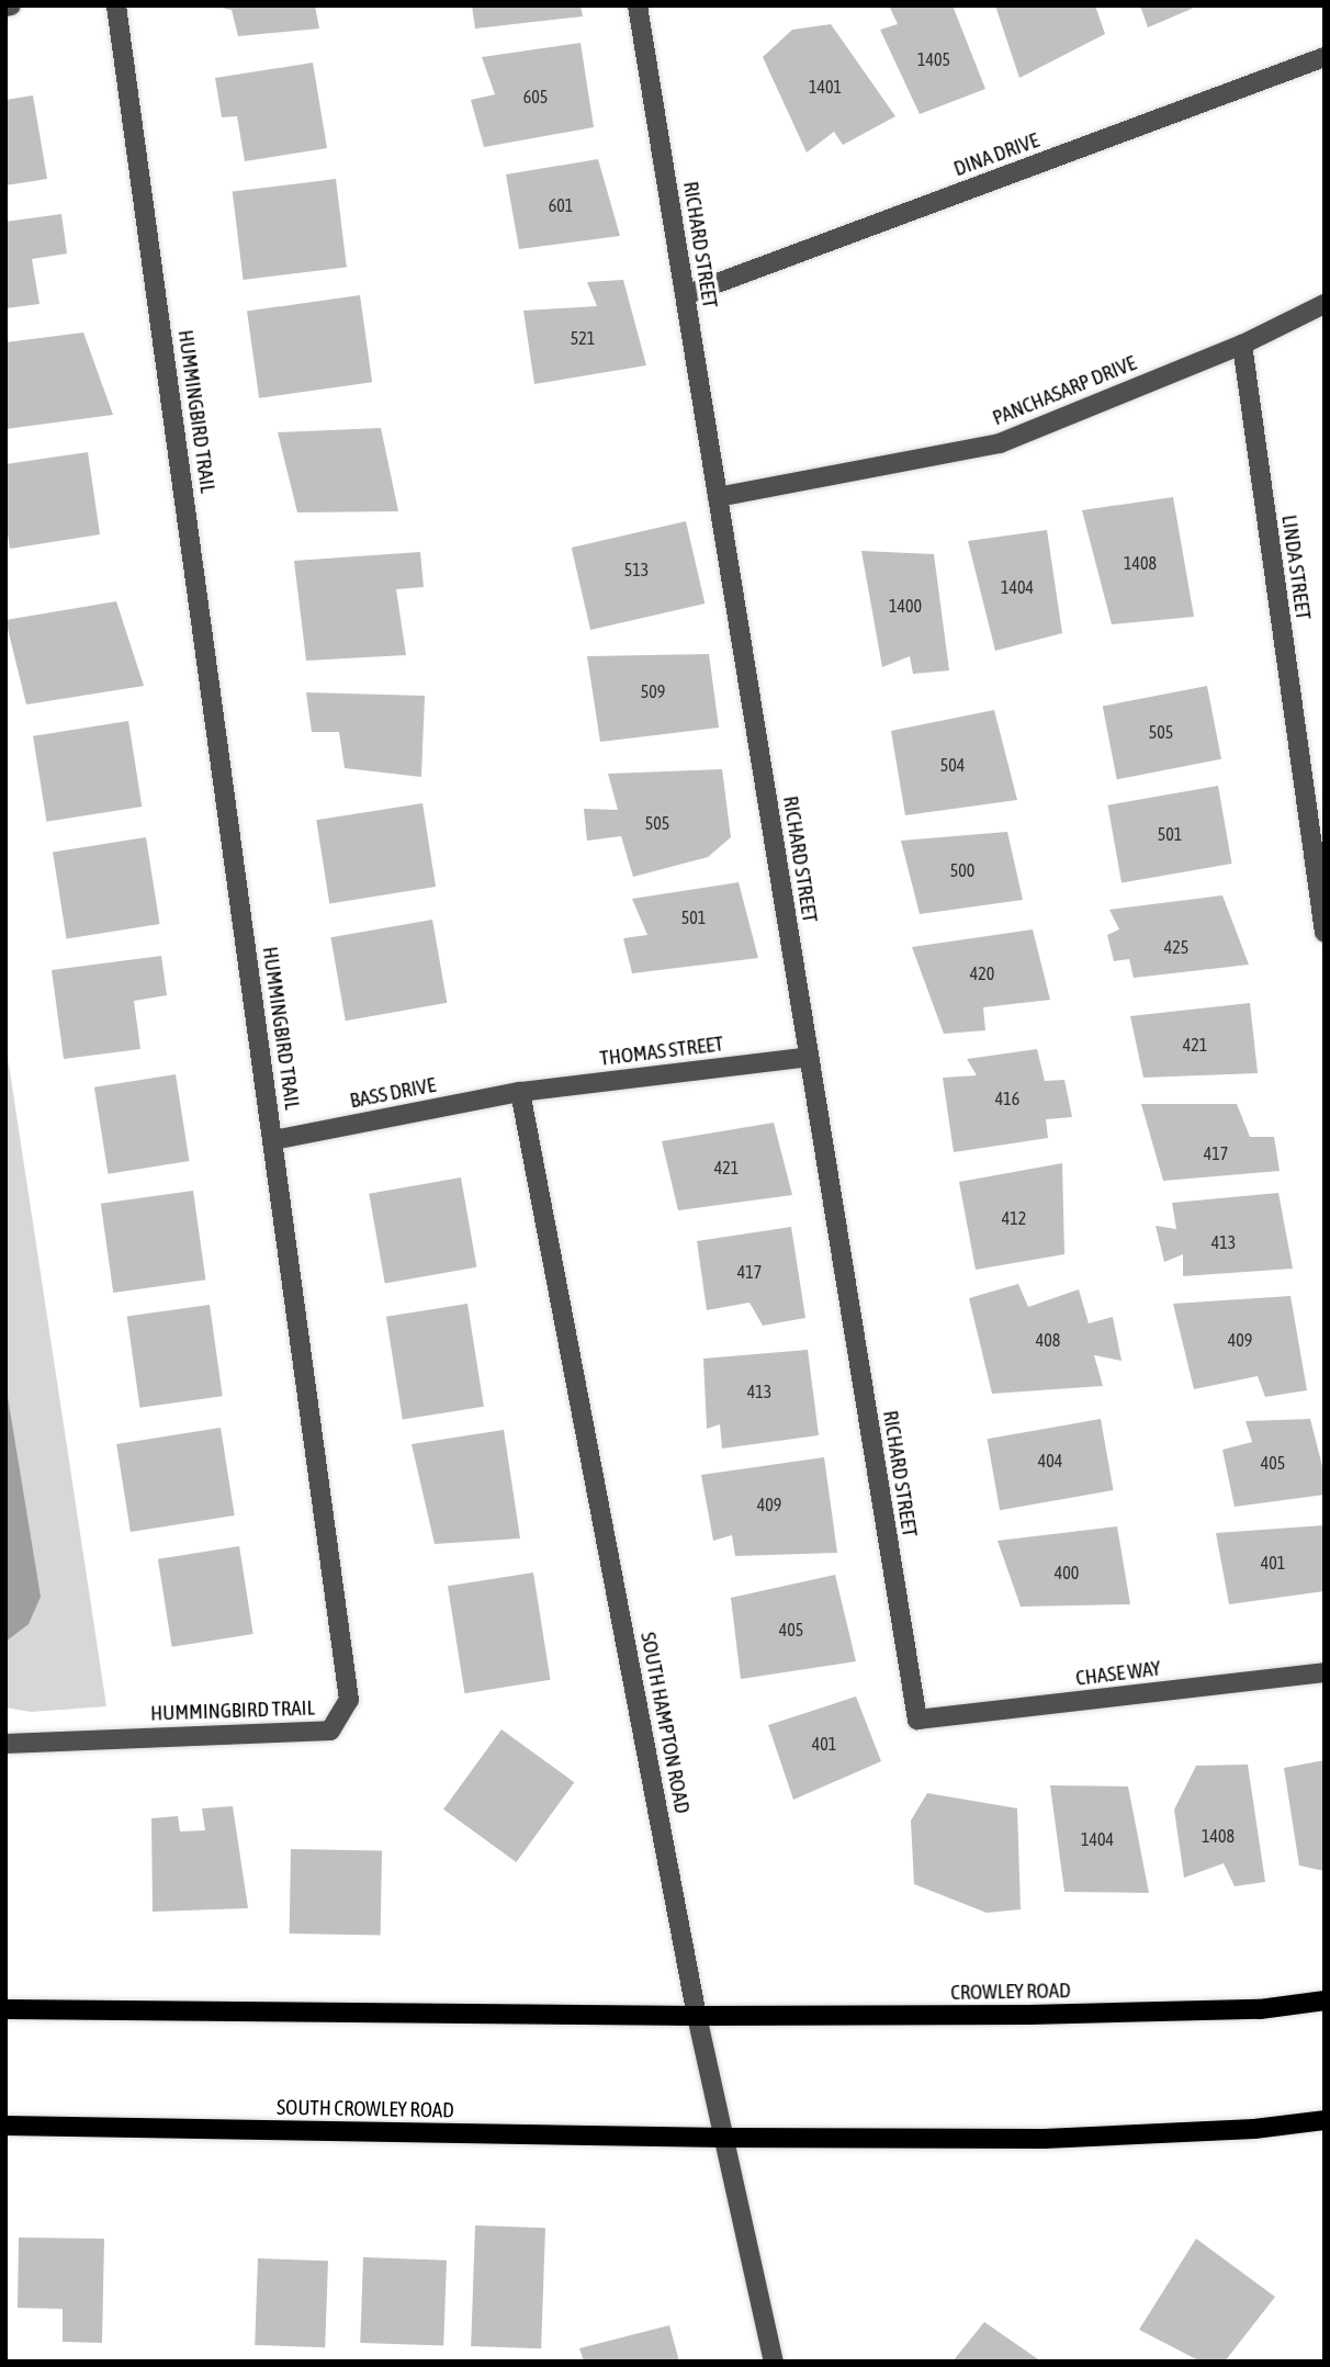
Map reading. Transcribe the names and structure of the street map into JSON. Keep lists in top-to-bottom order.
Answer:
{
  "streets": {
    "main road": ["CROWLEY ROAD", "SOUTH CROWLEY ROAD"],
    "street": [
      "DINA DRIVE",
      "RICHARD STREET",
      "PANCHASARP DRIVE",
      "HUMMINGBIRD TRAIL",
      "LINDA STREET",
      "THOMAS STREET",
      "BASS DRIVE",
      "CHASE WAY",
      "SOUTH HAMPTON ROAD"
    ]
  },
  "crossings": [
    ["DINA DRIVE", "RICHARD STREET"],
    ["RICHARD STREET", "PANCHASARP DRIVE"],
    ["RICHARD STREET", "THOMAS STREET"],
    ["RICHARD STREET", "CHASE WAY"],
    ["PANCHASARP DRIVE", "LINDA STREET"],
    ["HUMMINGBIRD TRAIL", "BASS DRIVE"],
    ["THOMAS STREET", "BASS DRIVE"],
    ["THOMAS STREET", "SOUTH HAMPTON ROAD"],
    ["BASS DRIVE", "SOUTH HAMPTON ROAD"],
    ["SOUTH HAMPTON ROAD", "CROWLEY ROAD"],
    ["SOUTH HAMPTON ROAD", "SOUTH CROWLEY ROAD"]
  ],
  "house_numbers": [
    "1405",
    "1401",
    "605",
    "601",
    "521",
    "1408",
    "513",
    "1404",
    "1400",
    "509",
    "505",
    "504",
    "505",
    "501",
    "500",
    "501",
    "425",
    "420",
    "421",
    "416",
    "417",
    "421",
    "412",
    "413",
    "417",
    "408",
    "409",
    "413",
    "404",
    "405",
    "409",
    "401",
    "400",
    "405",
    "401",
    "1408",
    "1404"
  ]
}
